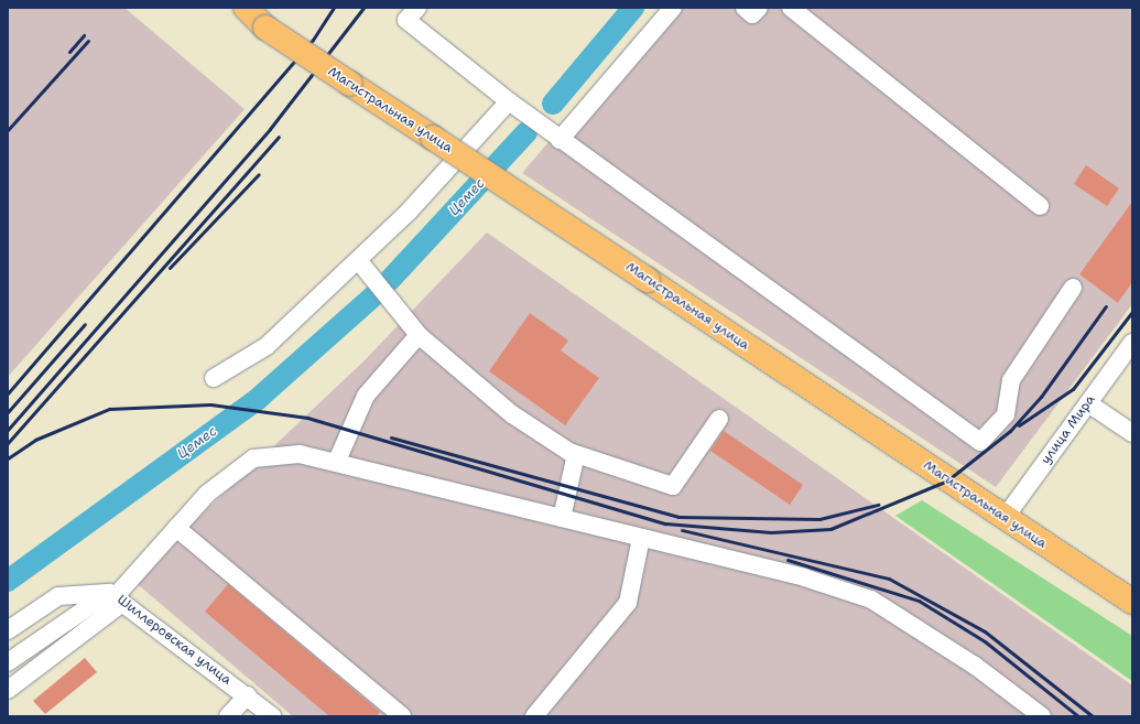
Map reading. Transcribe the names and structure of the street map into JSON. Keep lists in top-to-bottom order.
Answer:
{
  "streets": {
    "highway": ["Магистральная улица"],
    "street": ["улица Мира", "Шиллеровская улица"]
  },
  "crossings": [
    ["Магистральная улица", "улица Мира"]
  ],
  "water": ["Цемес"]
}
